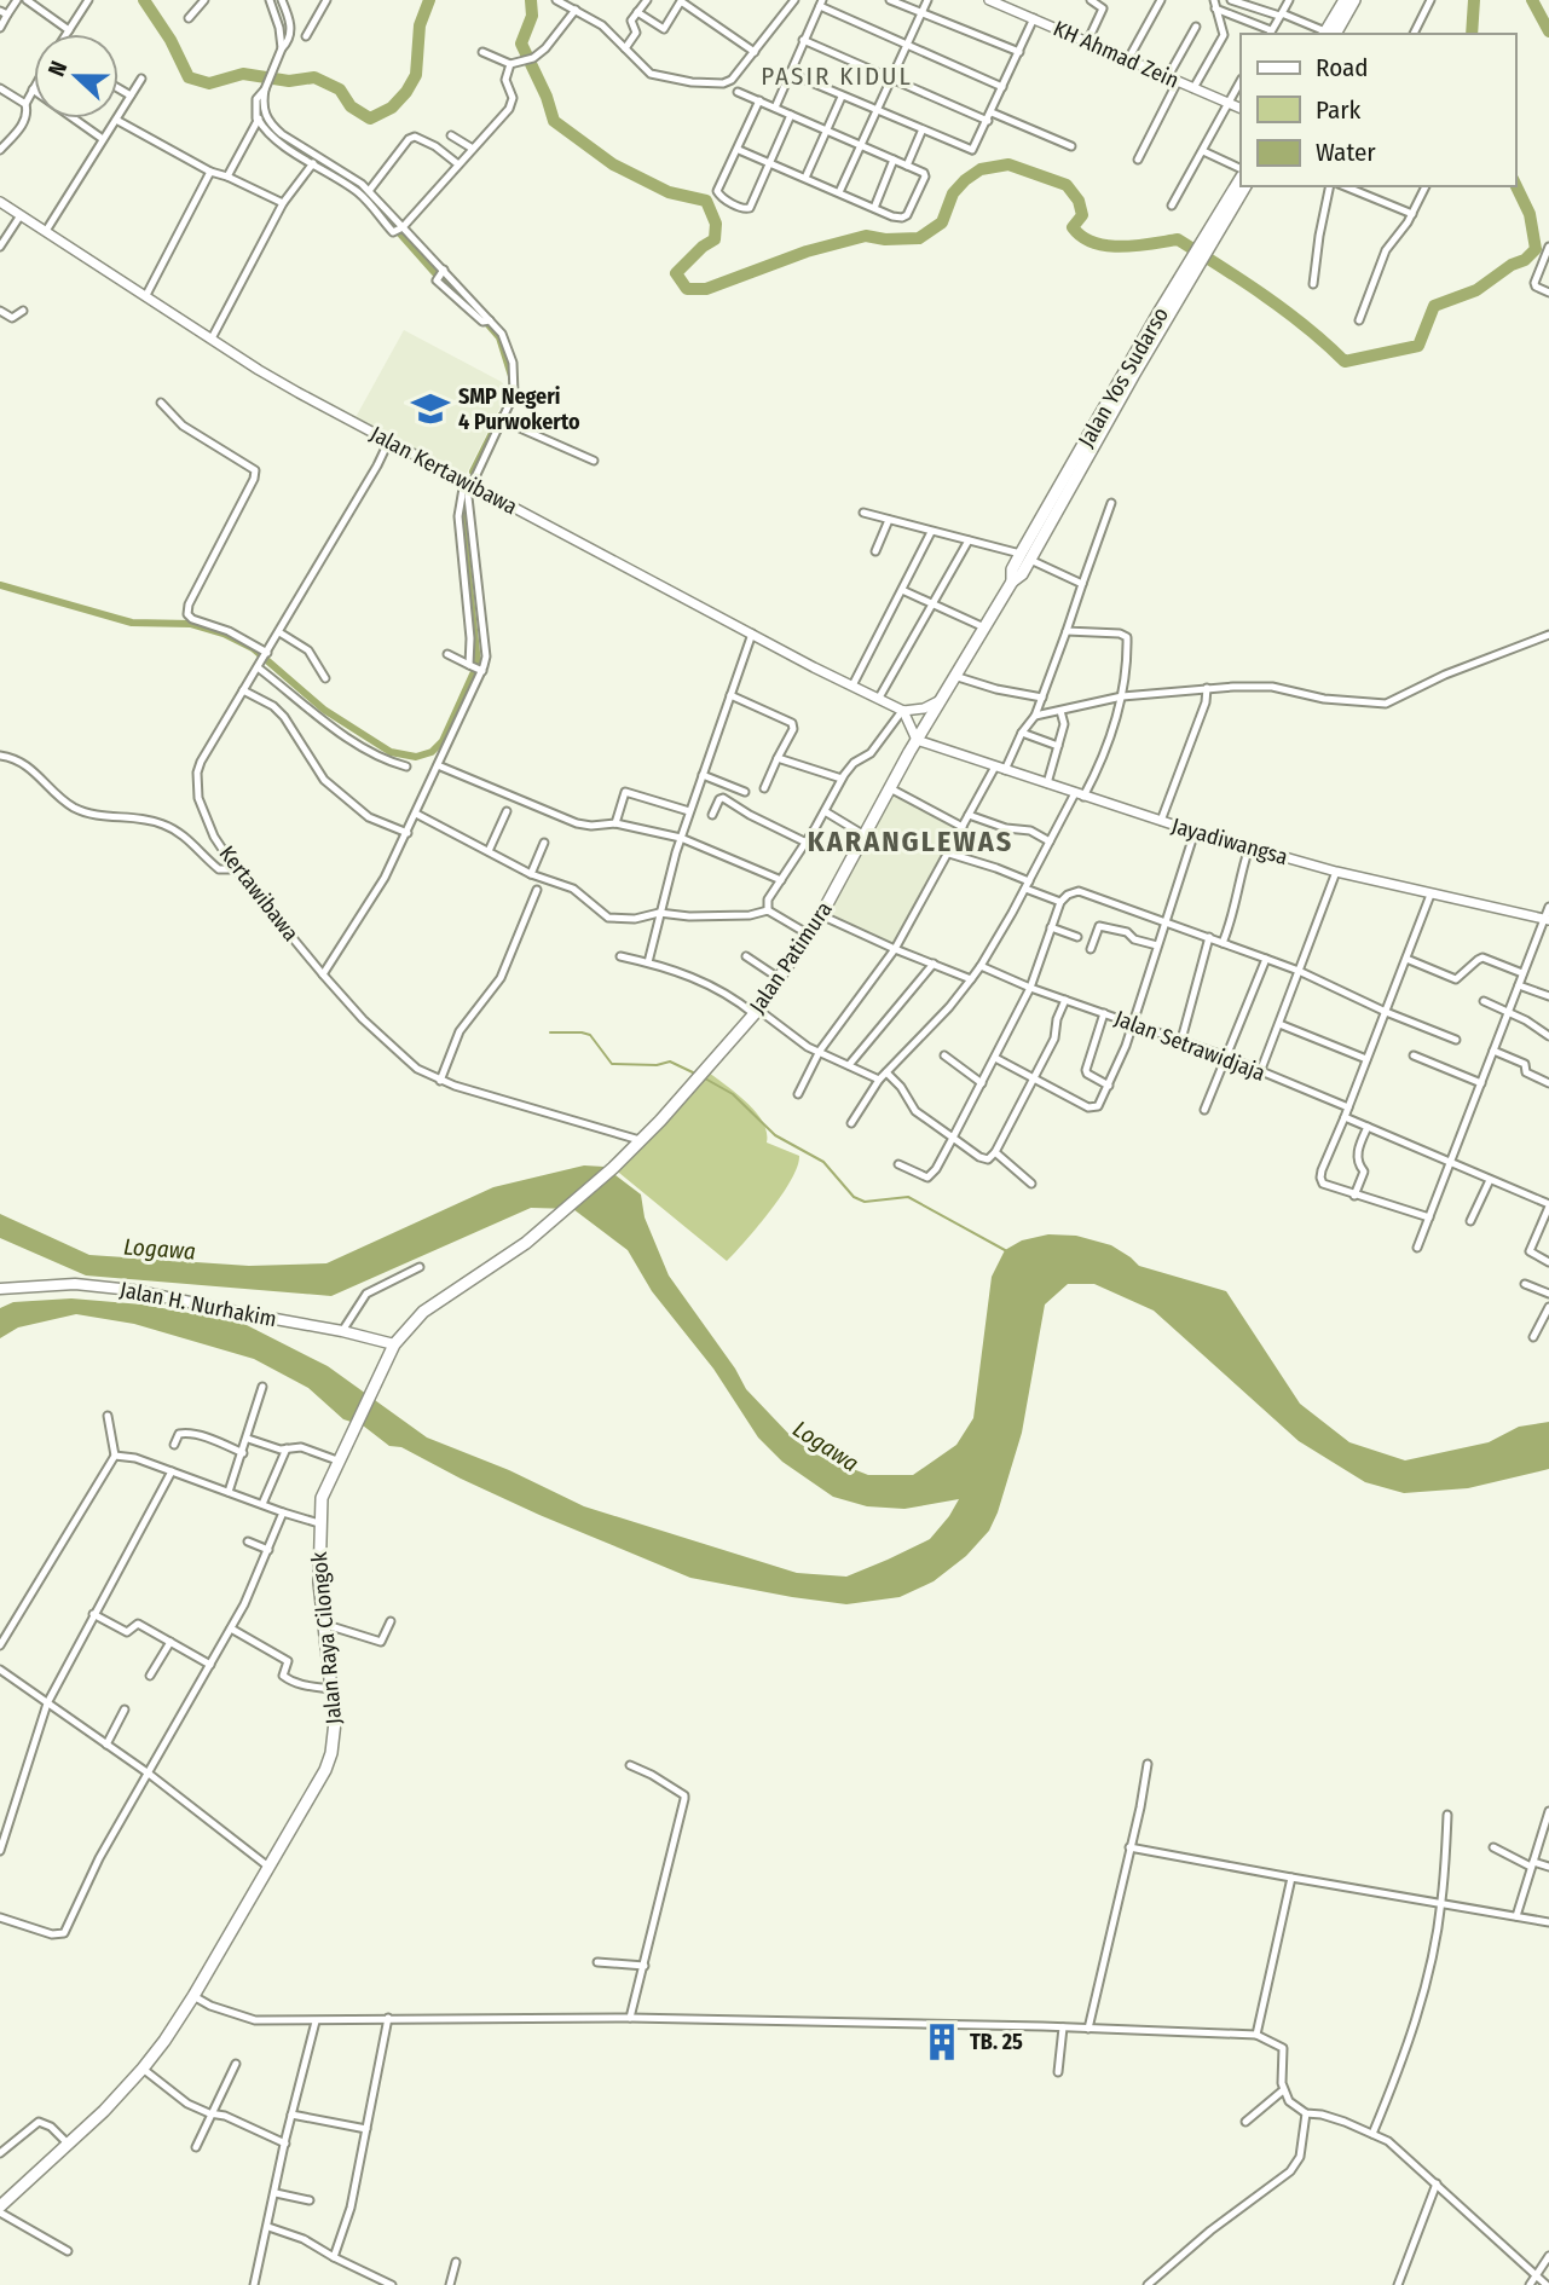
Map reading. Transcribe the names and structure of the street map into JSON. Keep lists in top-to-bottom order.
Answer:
{
  "streets": {
    "highway": ["Jalan Yos Sudarso", "Jalan Patimura", "Jalan Raya Cilongok"],
    "main road": ["Jalan H. Nurhakim"],
    "street": [
      "KH Ahmad Zein",
      "Jalan Kertawibawa",
      "Jayadiwangsa",
      "Kertawibawa",
      "Jalan Setrawidjaja"
    ]
  },
  "crossings": [
    ["Jalan Yos Sudarso", "Jayadiwangsa"],
    ["Jalan Yos Sudarso", "Jalan Patimura"],
    ["Jalan Kertawibawa", "Kertawibawa"],
    ["Jayadiwangsa", "Jalan Patimura"],
    ["Kertawibawa", "Jalan Patimura"],
    ["Jalan Patimura", "Jalan Raya Cilongok"],
    ["Jalan H. Nurhakim", "Jalan Raya Cilongok"]
  ],
  "districts": ["PASIR KIDUL", "KARANGLEWAS"],
  "water": ["Logawa"],
  "places": {
    "school or university": ["SMP Negeri 4 Purwokerto"],
    "building": ["TB. 25"]
  },
  "legend": ["Road", "Park", "Water"],
  "north": "left"
}
